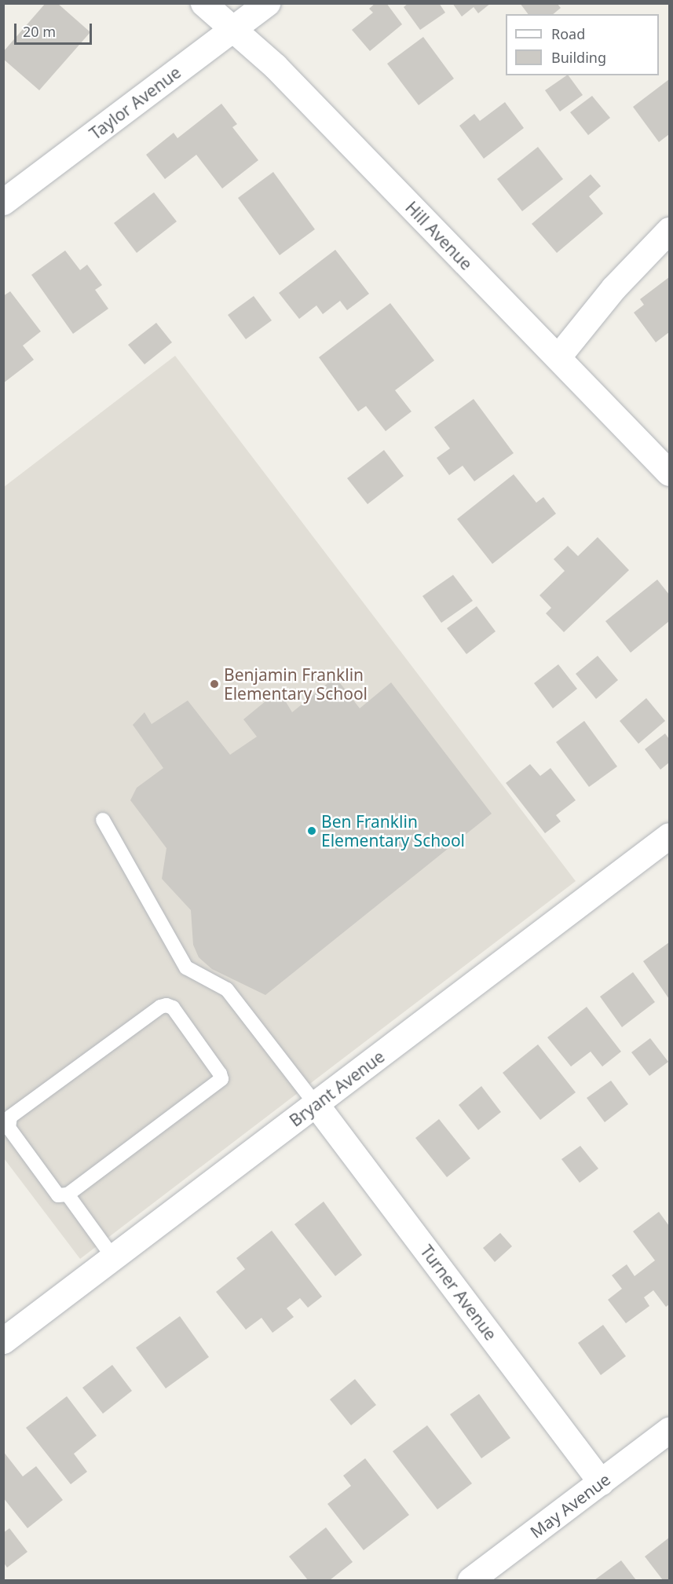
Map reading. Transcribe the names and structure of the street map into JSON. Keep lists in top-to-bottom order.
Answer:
{
  "streets": {
    "street": [
      "Taylor Avenue",
      "Hill Avenue",
      "Bryant Avenue",
      "Turner Avenue",
      "May Avenue"
    ]
  },
  "crossings": [
    ["Taylor Avenue", "Hill Avenue"],
    ["Bryant Avenue", "Turner Avenue"],
    ["Turner Avenue", "May Avenue"]
  ],
  "places": ["Benjamin Franklin Elementary School", "Ben Franklin Elementary School"],
  "legend": ["Road", "Building"],
  "scale_bar": "20 m"
}
